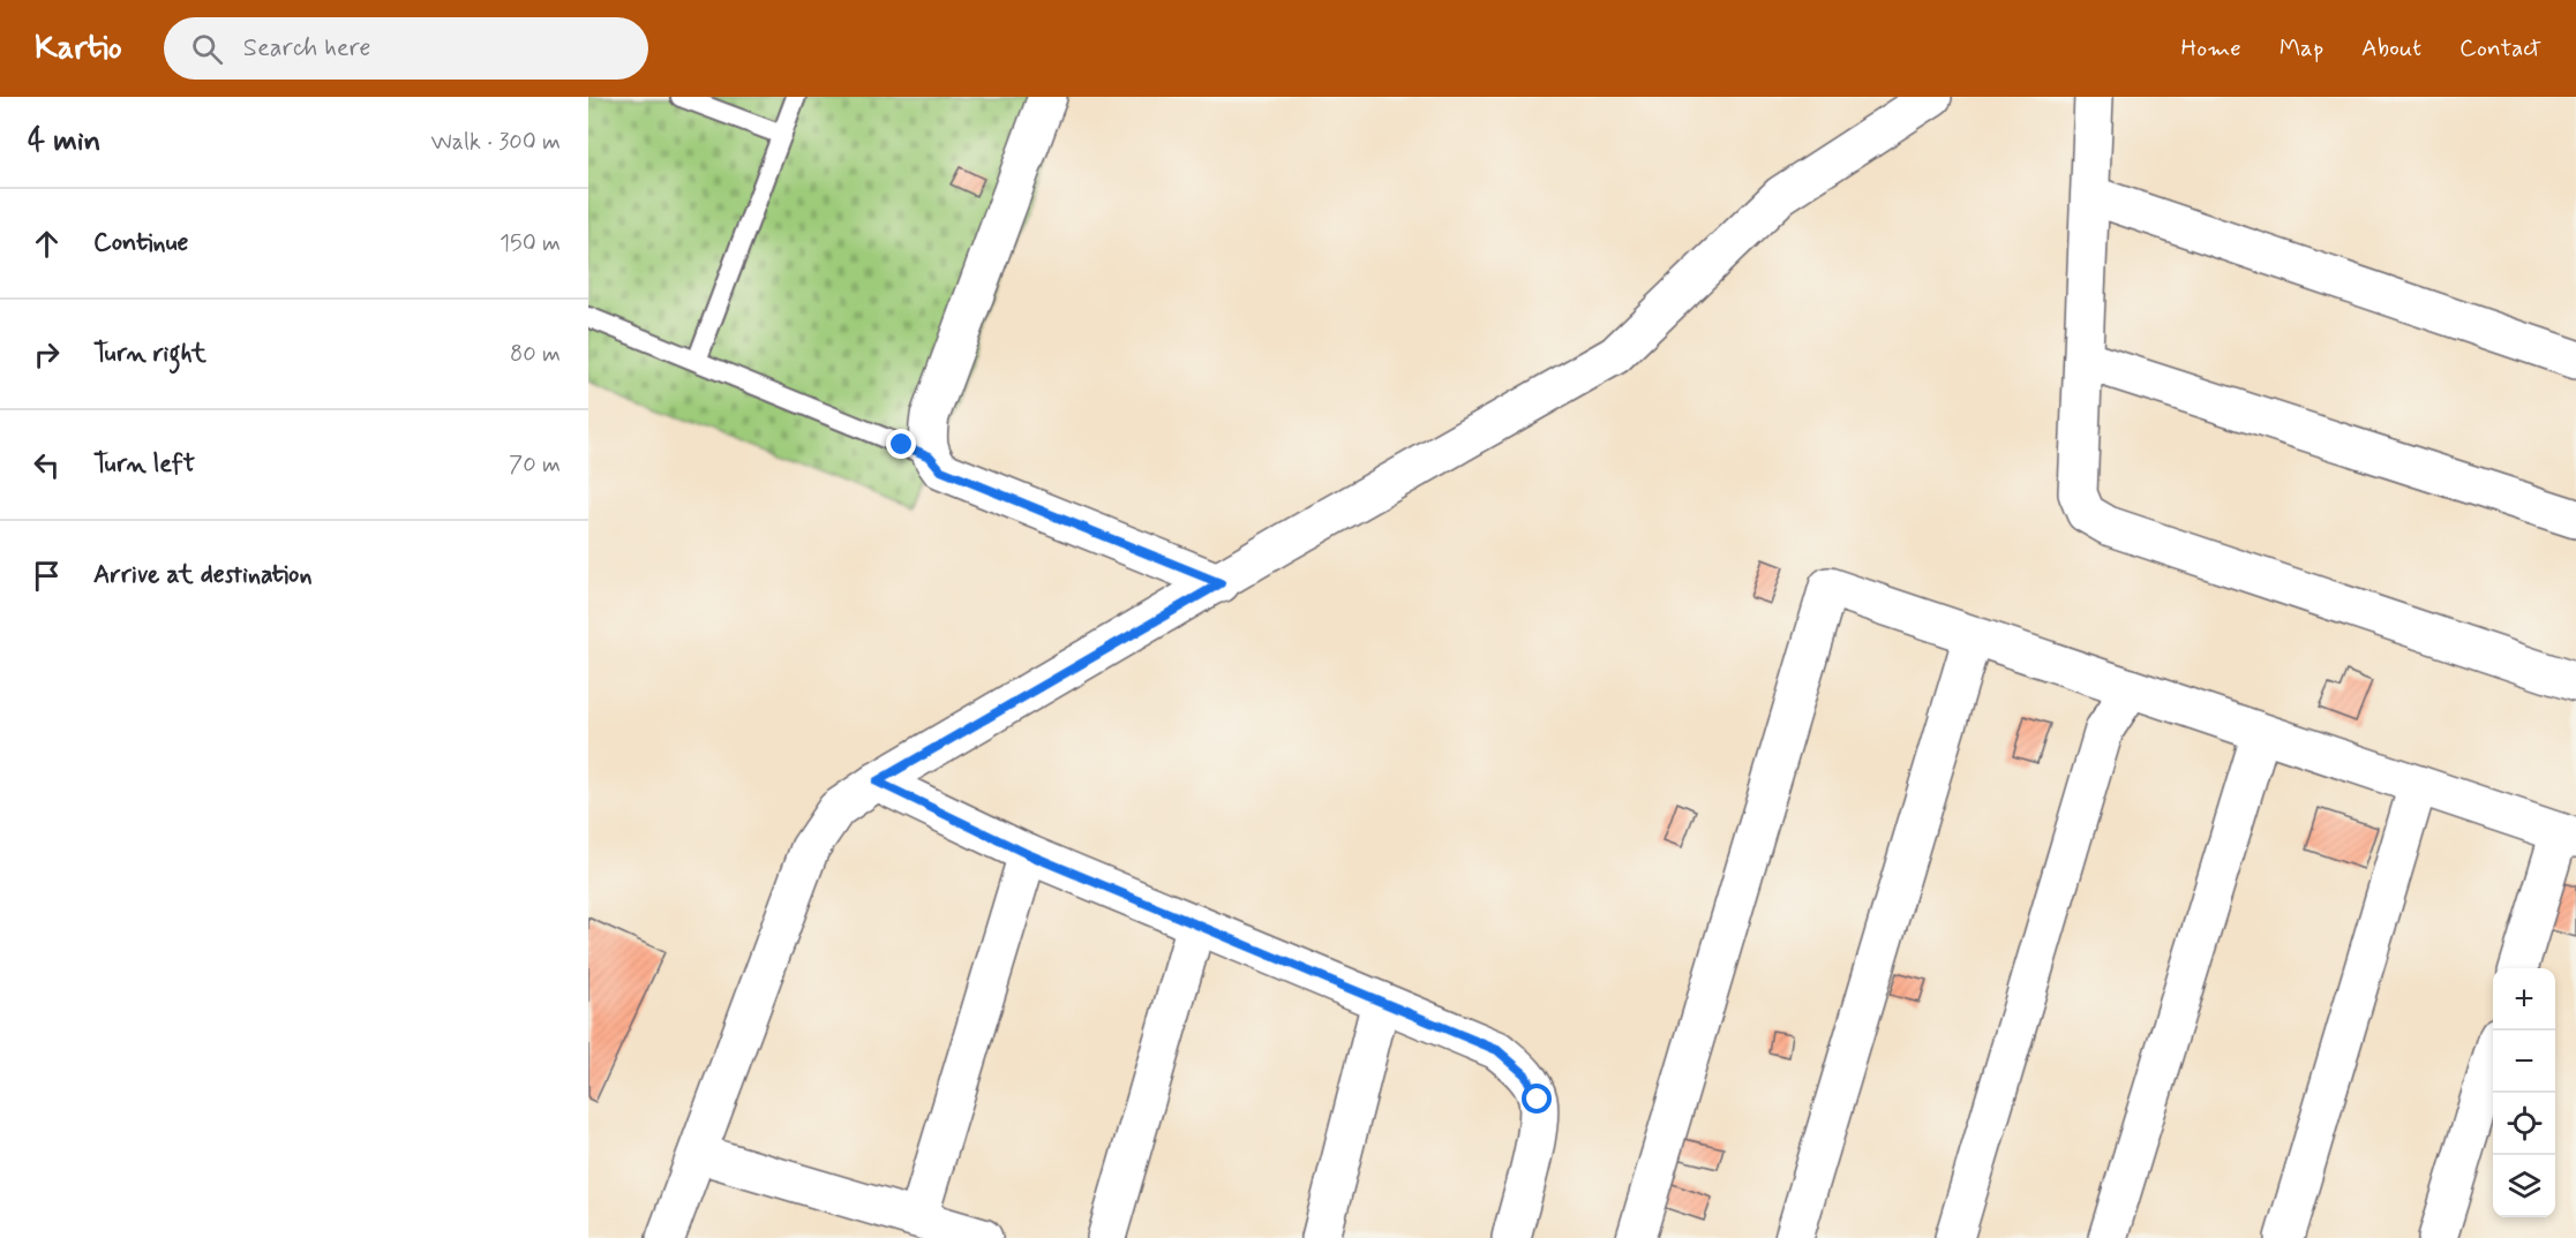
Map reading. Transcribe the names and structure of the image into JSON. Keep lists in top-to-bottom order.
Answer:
{
  "page": {
    "header": "Kartio",
    "search": "Search here",
    "nav": [
      "Home",
      "Map",
      "About",
      "Contact"
    ],
    "heading": ["4 min", "Walk · 300 m"],
    "list": [
      ["Continue", "150 m"],
      ["Turn right", "80 m"],
      ["Turn left", "70 m"],
      "Arrive at destination"
    ],
    "map_buttons": ["+", "−"]
  }
}
